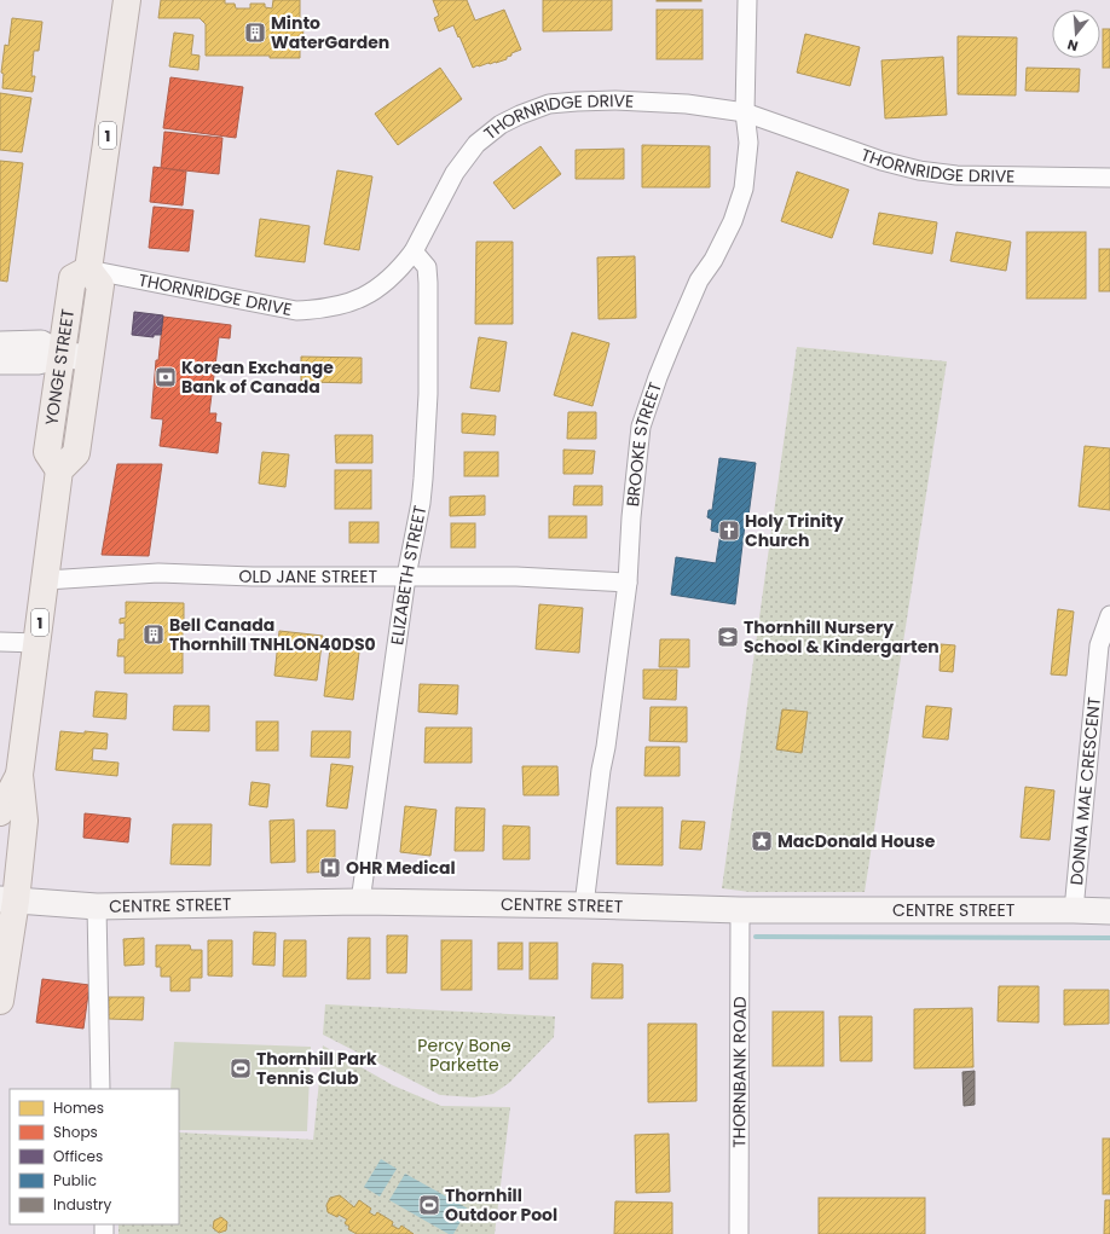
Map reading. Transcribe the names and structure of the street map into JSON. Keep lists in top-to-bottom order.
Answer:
{
  "streets": {
    "main road": ["1", "YONGE STREET", "CENTRE STREET"],
    "street": [
      "THORNRIDGE DRIVE",
      "BROOKE STREET",
      "ELIZABETH STREET",
      "OLD JANE STREET",
      "DONNA MAE CRESCENT",
      "THORNBANK ROAD"
    ]
  },
  "crossings": [
    ["THORNRIDGE DRIVE", "1"],
    ["THORNRIDGE DRIVE", "YONGE STREET"],
    ["THORNRIDGE DRIVE", "BROOKE STREET"],
    ["THORNRIDGE DRIVE", "ELIZABETH STREET"],
    ["1", "YONGE STREET"],
    ["1", "OLD JANE STREET"],
    ["1", "CENTRE STREET"],
    ["BROOKE STREET", "OLD JANE STREET"],
    ["BROOKE STREET", "CENTRE STREET"],
    ["ELIZABETH STREET", "OLD JANE STREET"],
    ["ELIZABETH STREET", "CENTRE STREET"],
    ["DONNA MAE CRESCENT", "CENTRE STREET"],
    ["CENTRE STREET", "THORNBANK ROAD"]
  ],
  "parks": ["Percy Bone Parkette"],
  "places": {
    "building": ["Minto WaterGarden", "Bell Canada Thornhill TNHLON40DS0"],
    "bank": ["Korean Exchange Bank of Canada"],
    "church": ["Holy Trinity Church"],
    "school or university": ["Thornhill Nursery School & Kindergarten"],
    "place": ["MacDonald House"],
    "hospital": ["OHR Medical"],
    "sports": ["Thornhill Park Tennis Club", "Thornhill Outdoor Pool"]
  },
  "legend": [
    "Homes",
    "Shops",
    "Offices",
    "Public",
    "Industry"
  ],
  "north": "bottom"
}
